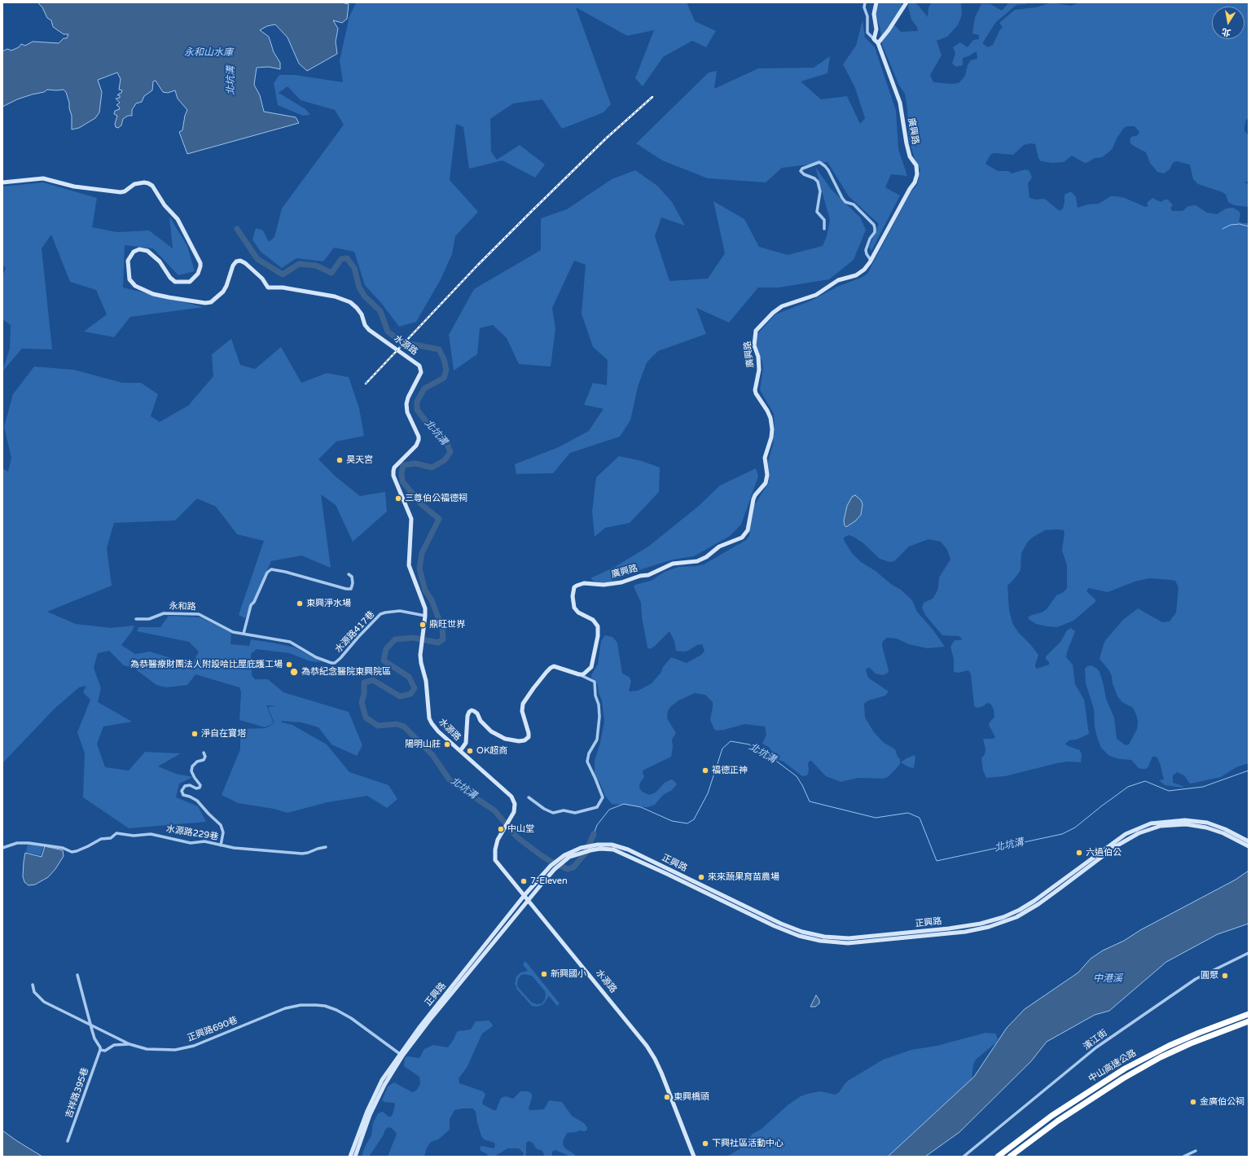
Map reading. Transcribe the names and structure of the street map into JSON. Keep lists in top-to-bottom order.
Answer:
{
  "streets": {
    "highway": ["中山高速公路"],
    "street": [
      "廣興路",
      "水源路",
      "永和路",
      "水源路417巷",
      "水源路229巷",
      "正興路",
      "正興路690巷",
      "濱江街",
      "吉祥路395巷"
    ]
  },
  "crossings": [
    ["水源路", "水源路417巷"],
    ["水源路", "正興路"],
    ["永和路", "水源路417巷"],
    ["正興路", "正興路690巷"]
  ],
  "water": ["永和山水庫", "北坑溝", "中港溪"],
  "places": [
    "昊天宮",
    "三尊伯公福德祠",
    "東興淨水場",
    "鼎旺世界",
    "為恭醫療財團法人附設哈比屋庇護工場",
    "為恭紀念醫院東興院區",
    "淨自在寶塔",
    "陽明山莊",
    "OK超商",
    "福德正神",
    "中山堂",
    "六過伯公",
    "來來蔬果育苗農場",
    "7-Eleven",
    "新興國小",
    "圓聚",
    "東興橋頭",
    "金廣伯公祠",
    "下興社區活動中心"
  ],
  "north": "bottom"
}
